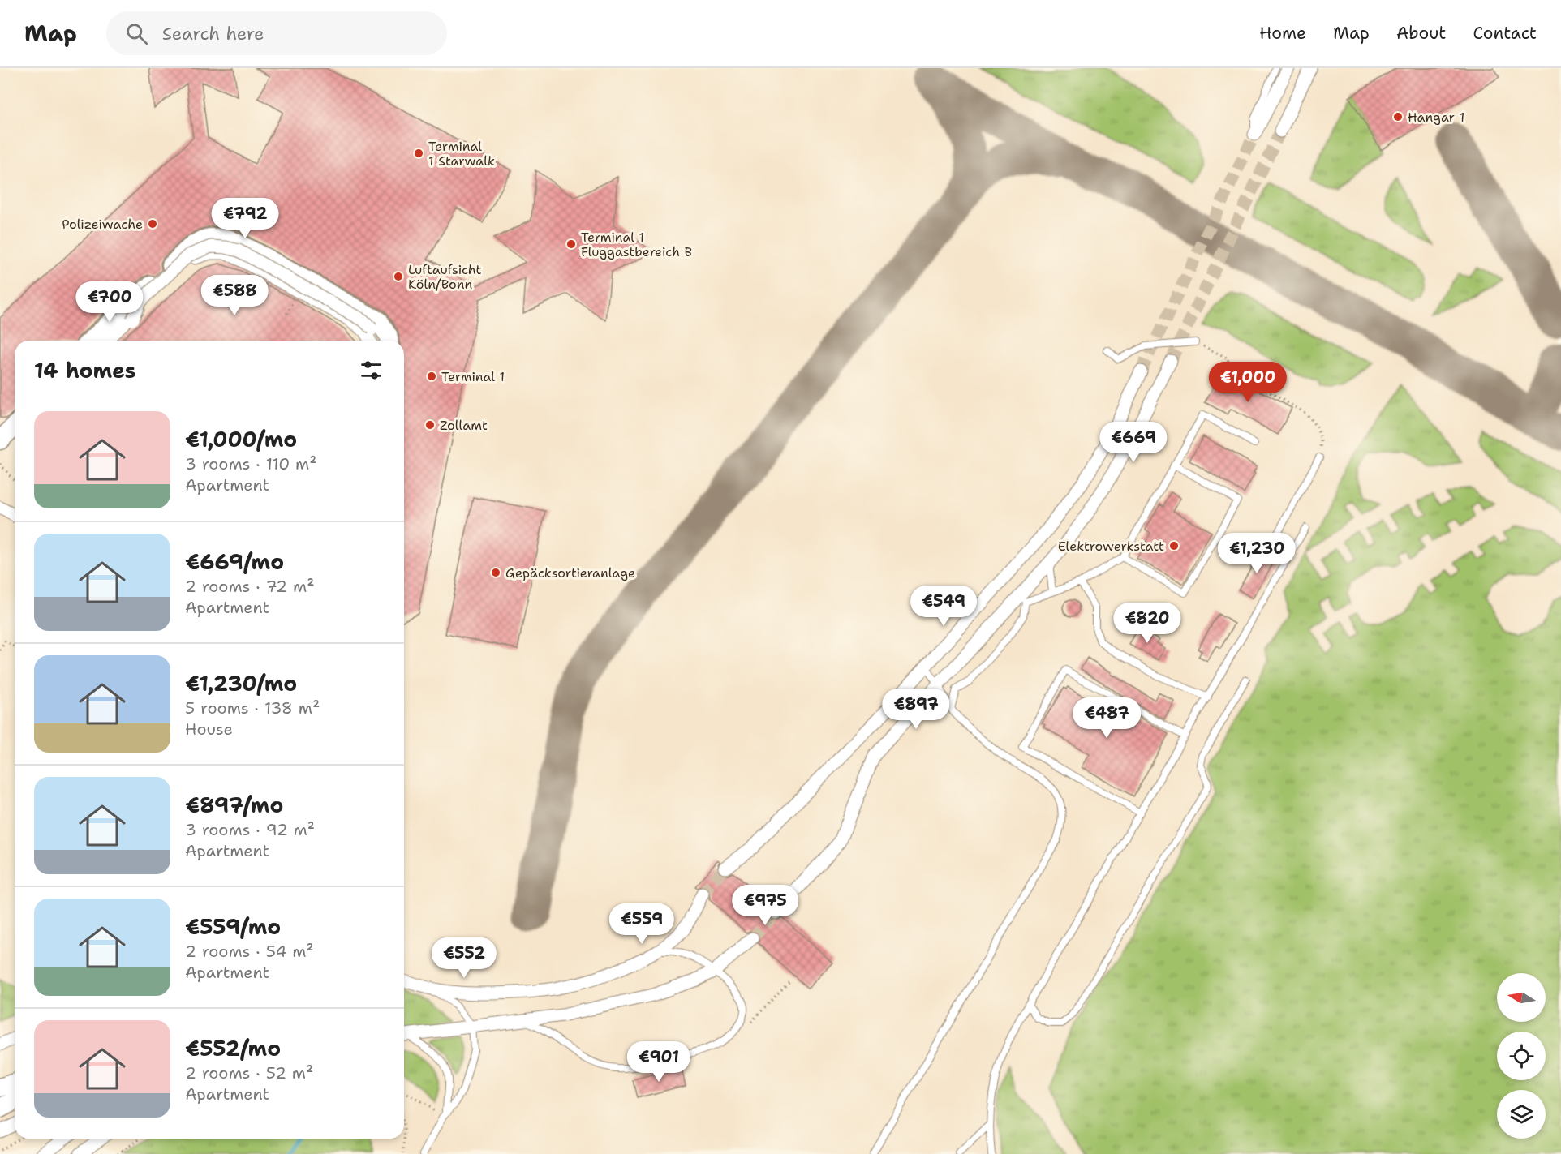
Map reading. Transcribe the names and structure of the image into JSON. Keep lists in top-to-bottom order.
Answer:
{
  "places": [
    "Hangar 1",
    "Terminal 1 Starwalk",
    "Polizeiwache",
    "Terminal 1 Fluggastbereich B",
    "Luftaufsicht Köln/Bonn",
    "Terminal 1",
    "Zollamt",
    "Elektrowerkstatt",
    "Gepäcksortieranlage"
  ],
  "north": "left",
  "page": {
    "header": "Map",
    "search": "Search here",
    "nav": [
      "Home",
      "Map",
      "About",
      "Contact"
    ],
    "price": [
      "€792",
      "€588",
      "€700",
      "€1,000",
      "€669",
      "€1,230",
      "€549",
      "€820",
      "€897",
      "€487",
      "€975",
      "€559",
      "€552",
      "€901"
    ],
    "heading": "14 homes",
    "list": [
      {
        "name": "€1,000/mo",
        "note": "3 rooms · 110 m² · Apartment"
      },
      {
        "name": "€669/mo",
        "note": "2 rooms · 72 m² · Apartment"
      },
      {
        "name": "€1,230/mo",
        "note": "5 rooms · 138 m² · House"
      },
      {
        "name": "€897/mo",
        "note": "3 rooms · 92 m² · Apartment"
      },
      {
        "name": "€559/mo",
        "note": "2 rooms · 54 m² · Apartment"
      },
      {
        "name": "€552/mo",
        "note": "2 rooms · 52 m² · Apartment"
      }
    ]
  }
}
